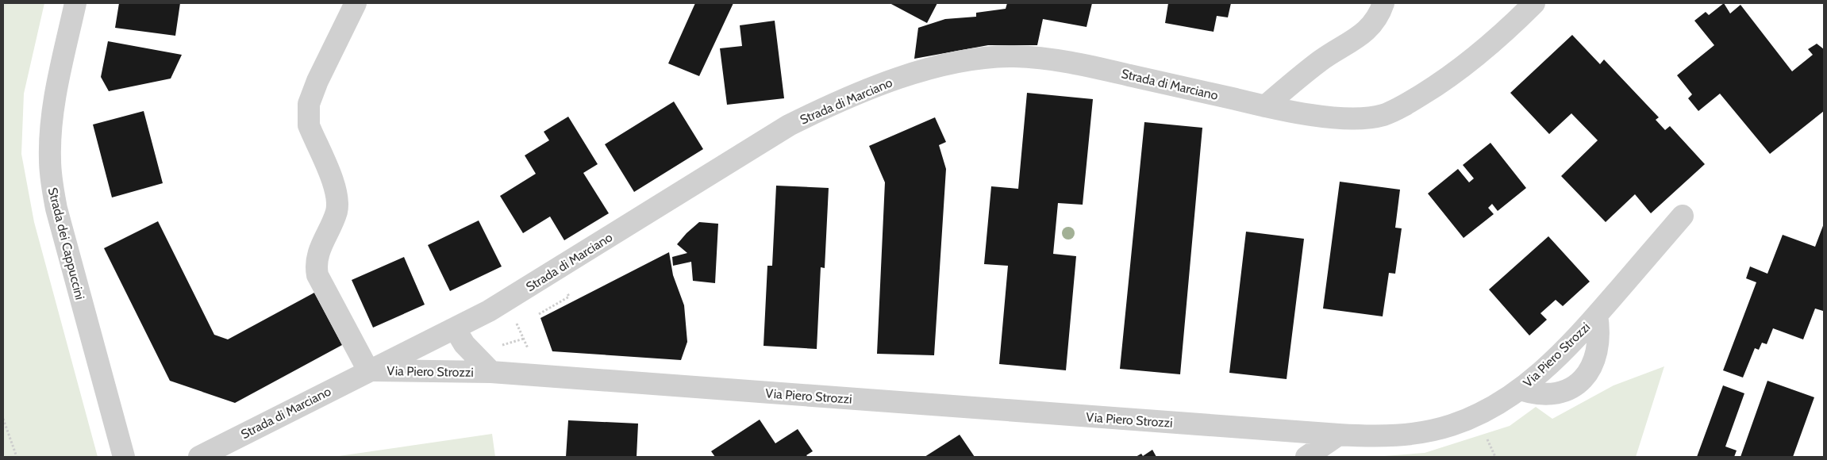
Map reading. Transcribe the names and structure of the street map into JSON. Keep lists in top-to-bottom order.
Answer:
{
  "streets": {
    "street": ["Strada di Marciano", "Strada dei Cappuccini", "Via Piero Strozzi"]
  },
  "crossings": [
    ["Strada di Marciano", "Via Piero Strozzi"]
  ]
}
